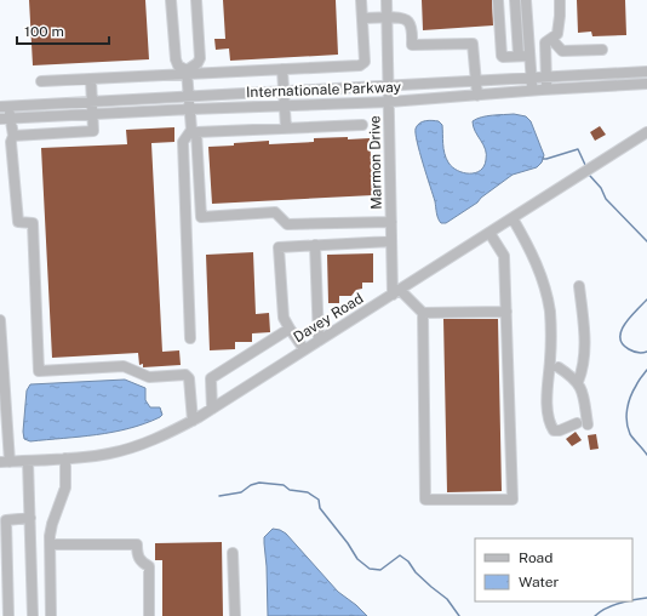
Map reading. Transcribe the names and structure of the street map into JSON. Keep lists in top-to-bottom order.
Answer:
{
  "streets": {
    "street": ["Internationale Parkway", "Marmon Drive", "Davey Road"]
  },
  "crossings": [
    ["Internationale Parkway", "Marmon Drive"],
    ["Marmon Drive", "Davey Road"]
  ],
  "legend": ["Road", "Water"],
  "scale_bar": "100 m"
}
